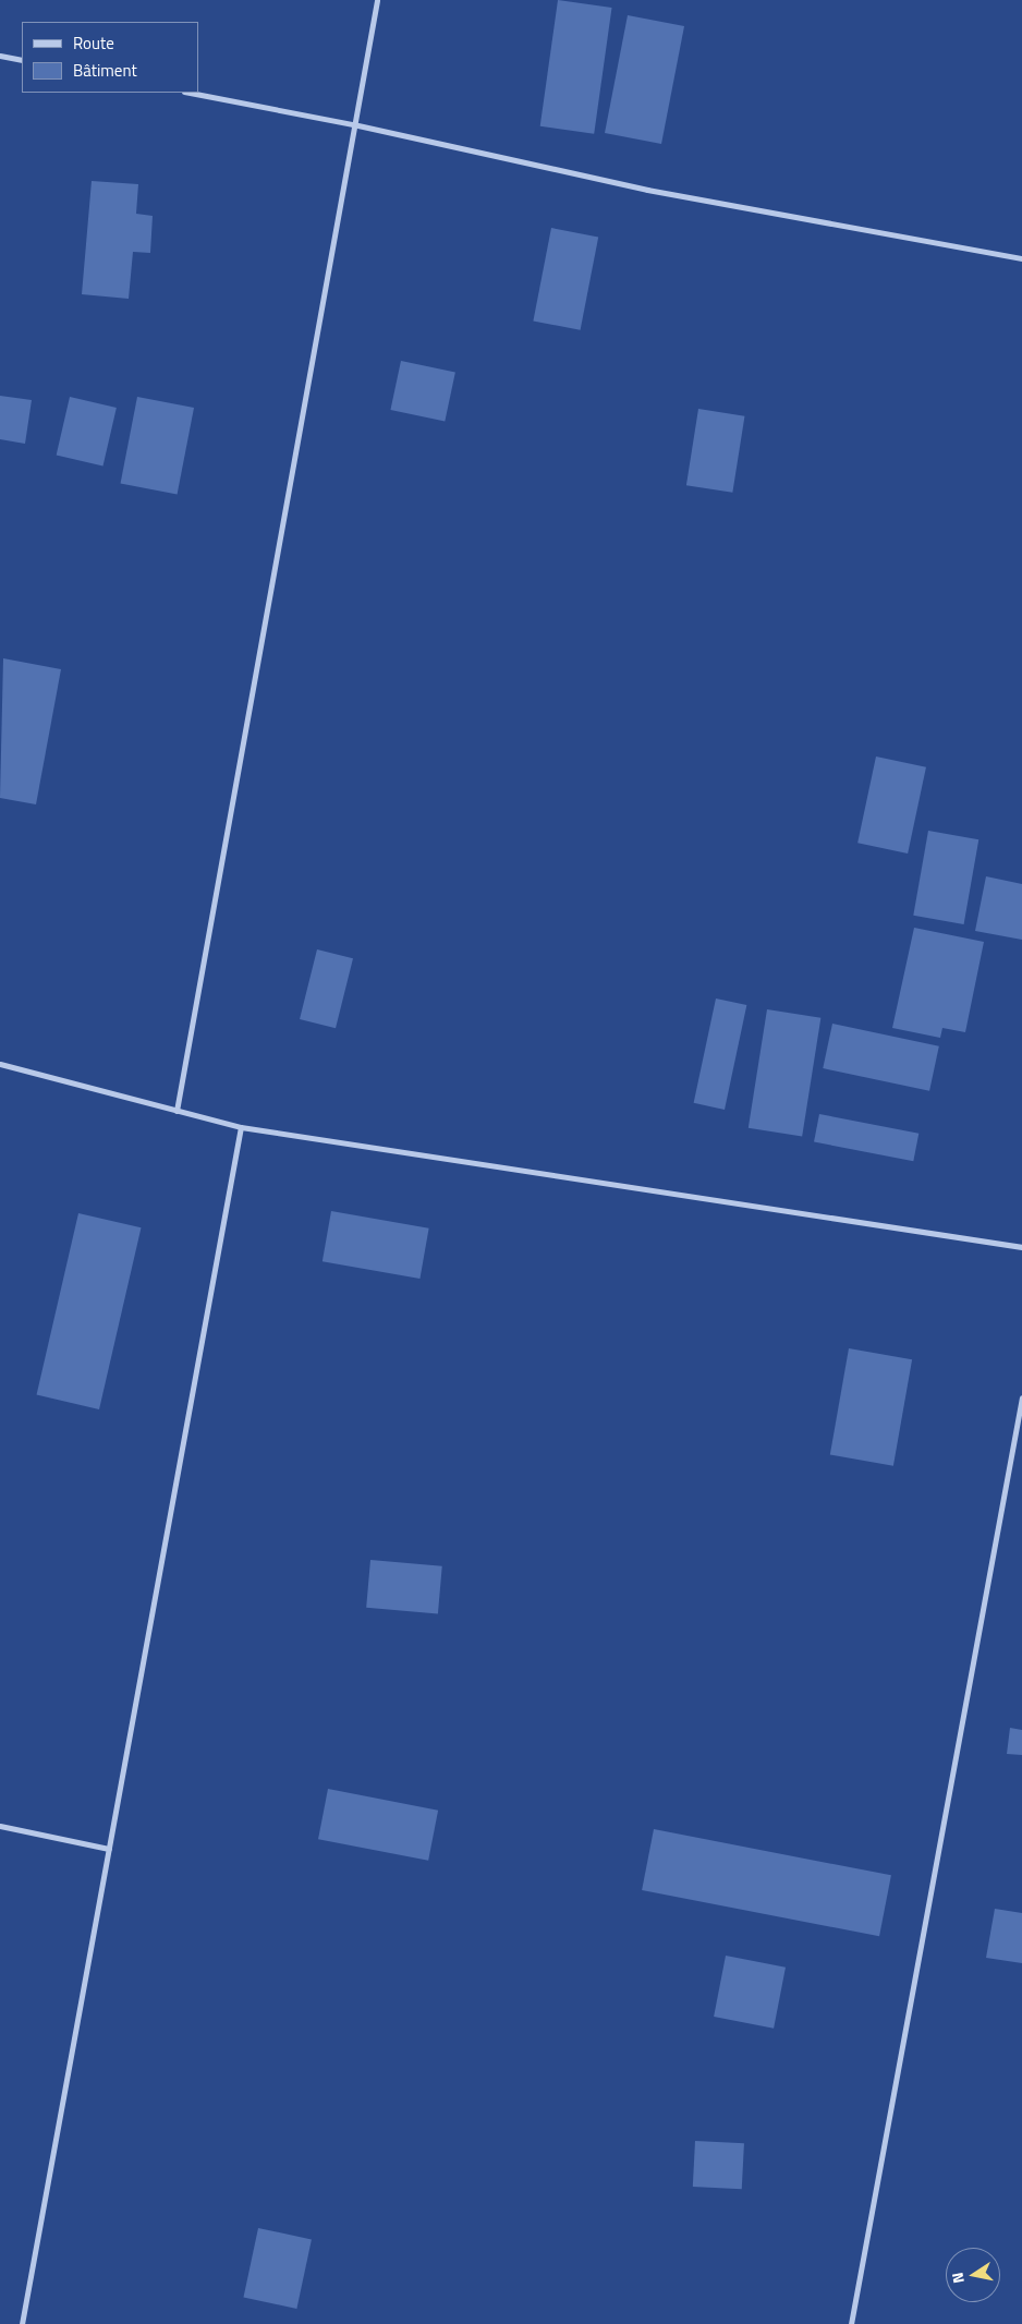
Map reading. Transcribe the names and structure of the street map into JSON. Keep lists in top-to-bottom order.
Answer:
{
  "legend": ["Route", "Bâtiment"],
  "north": "left"
}
